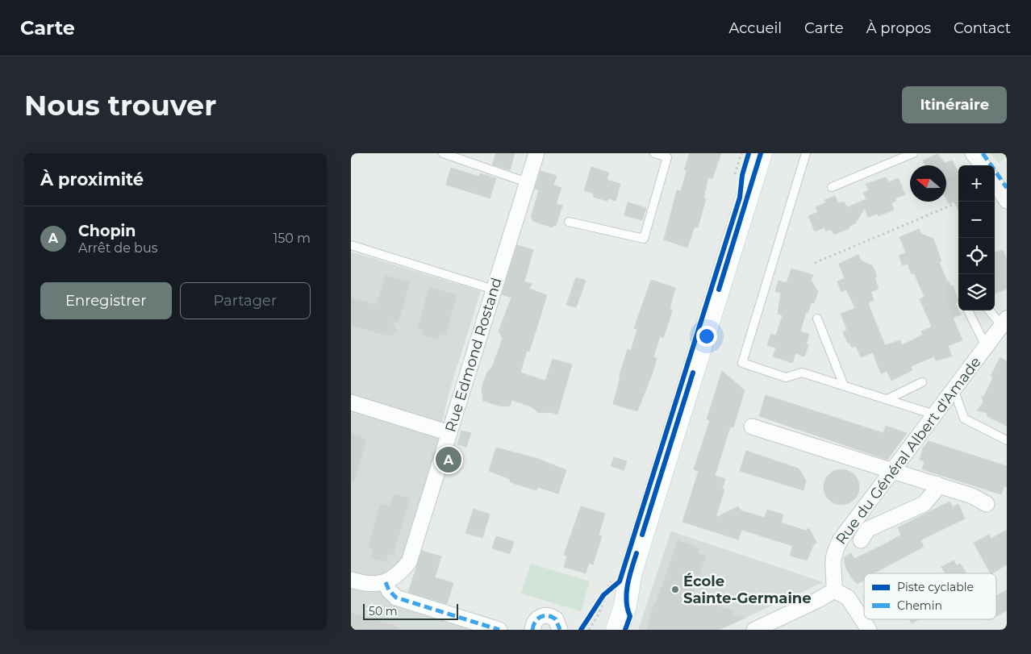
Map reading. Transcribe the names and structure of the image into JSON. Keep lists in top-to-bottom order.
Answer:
{
  "streets": {
    "street": ["Rue Edmond Rostand", "Rue du Général Albert d'Amade"]
  },
  "places": ["École Sainte-Germaine"],
  "legend": ["Piste cyclable", "Chemin"],
  "scale_bar": "50 m",
  "north": "left",
  "page": {
    "header": "Carte",
    "nav": [
      "Accueil",
      "Carte",
      "À propos",
      "Contact"
    ],
    "buttons": [
      "Itinéraire",
      ["Enregistrer", "Partager"]
    ],
    "title": "Nous trouver",
    "heading": "À proximité",
    "map_buttons": ["+", "−"],
    "list": [
      {
        "mark": "A",
        "name": "Chopin",
        "note": "Arrêt de bus",
        "value": "150 m"
      }
    ],
    "pins": "A",
    "scale": "50 m"
  }
}
